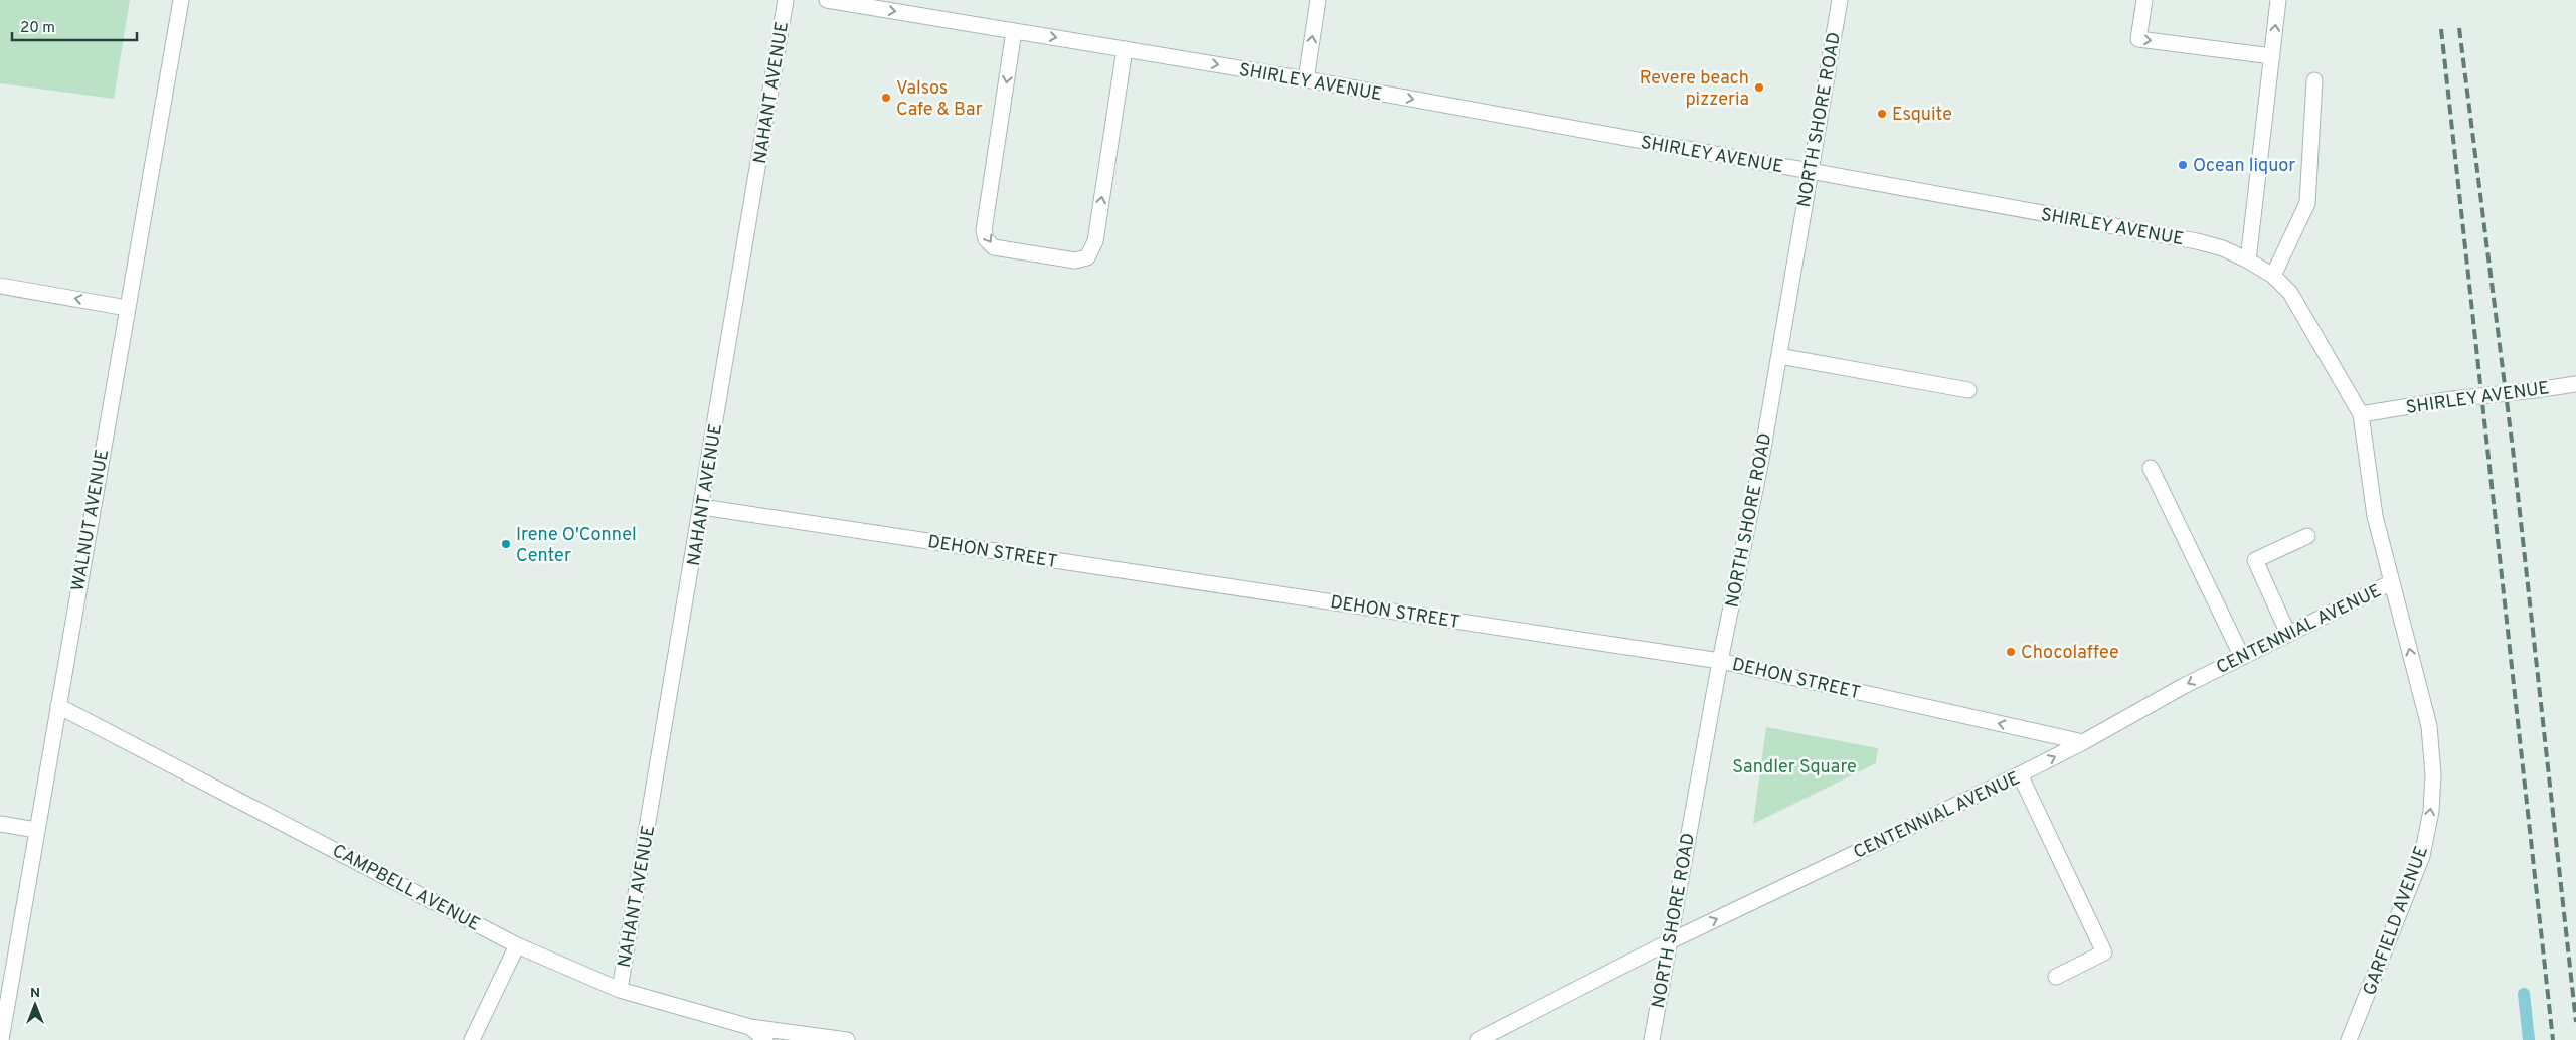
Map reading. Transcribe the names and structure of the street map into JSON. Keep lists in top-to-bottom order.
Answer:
{
  "streets": {
    "street": [
      "SHIRLEY AVENUE",
      "NAHANT AVENUE",
      "NORTH SHORE ROAD",
      "WALNUT AVENUE",
      "DEHON STREET",
      "CENTENNIAL AVENUE",
      "CAMPBELL AVENUE",
      "GARFIELD AVENUE"
    ]
  },
  "crossings": [
    ["SHIRLEY AVENUE", "NORTH SHORE ROAD"],
    ["SHIRLEY AVENUE", "GARFIELD AVENUE"],
    ["NAHANT AVENUE", "DEHON STREET"],
    ["NAHANT AVENUE", "CAMPBELL AVENUE"],
    ["NORTH SHORE ROAD", "DEHON STREET"],
    ["NORTH SHORE ROAD", "CENTENNIAL AVENUE"],
    ["WALNUT AVENUE", "CAMPBELL AVENUE"],
    ["DEHON STREET", "CENTENNIAL AVENUE"],
    ["CENTENNIAL AVENUE", "GARFIELD AVENUE"]
  ],
  "one_way": ["SHIRLEY AVENUE", "GARFIELD AVENUE"],
  "parks": ["Sandler Square"],
  "places": [
    "Revere beach pizzeria",
    "Valsos Cafe & Bar",
    "Esquite",
    "Ocean liquor",
    "Irene O'Connel Center",
    "Chocolaffee"
  ],
  "scale_bar": "20 m",
  "north": "top"
}
